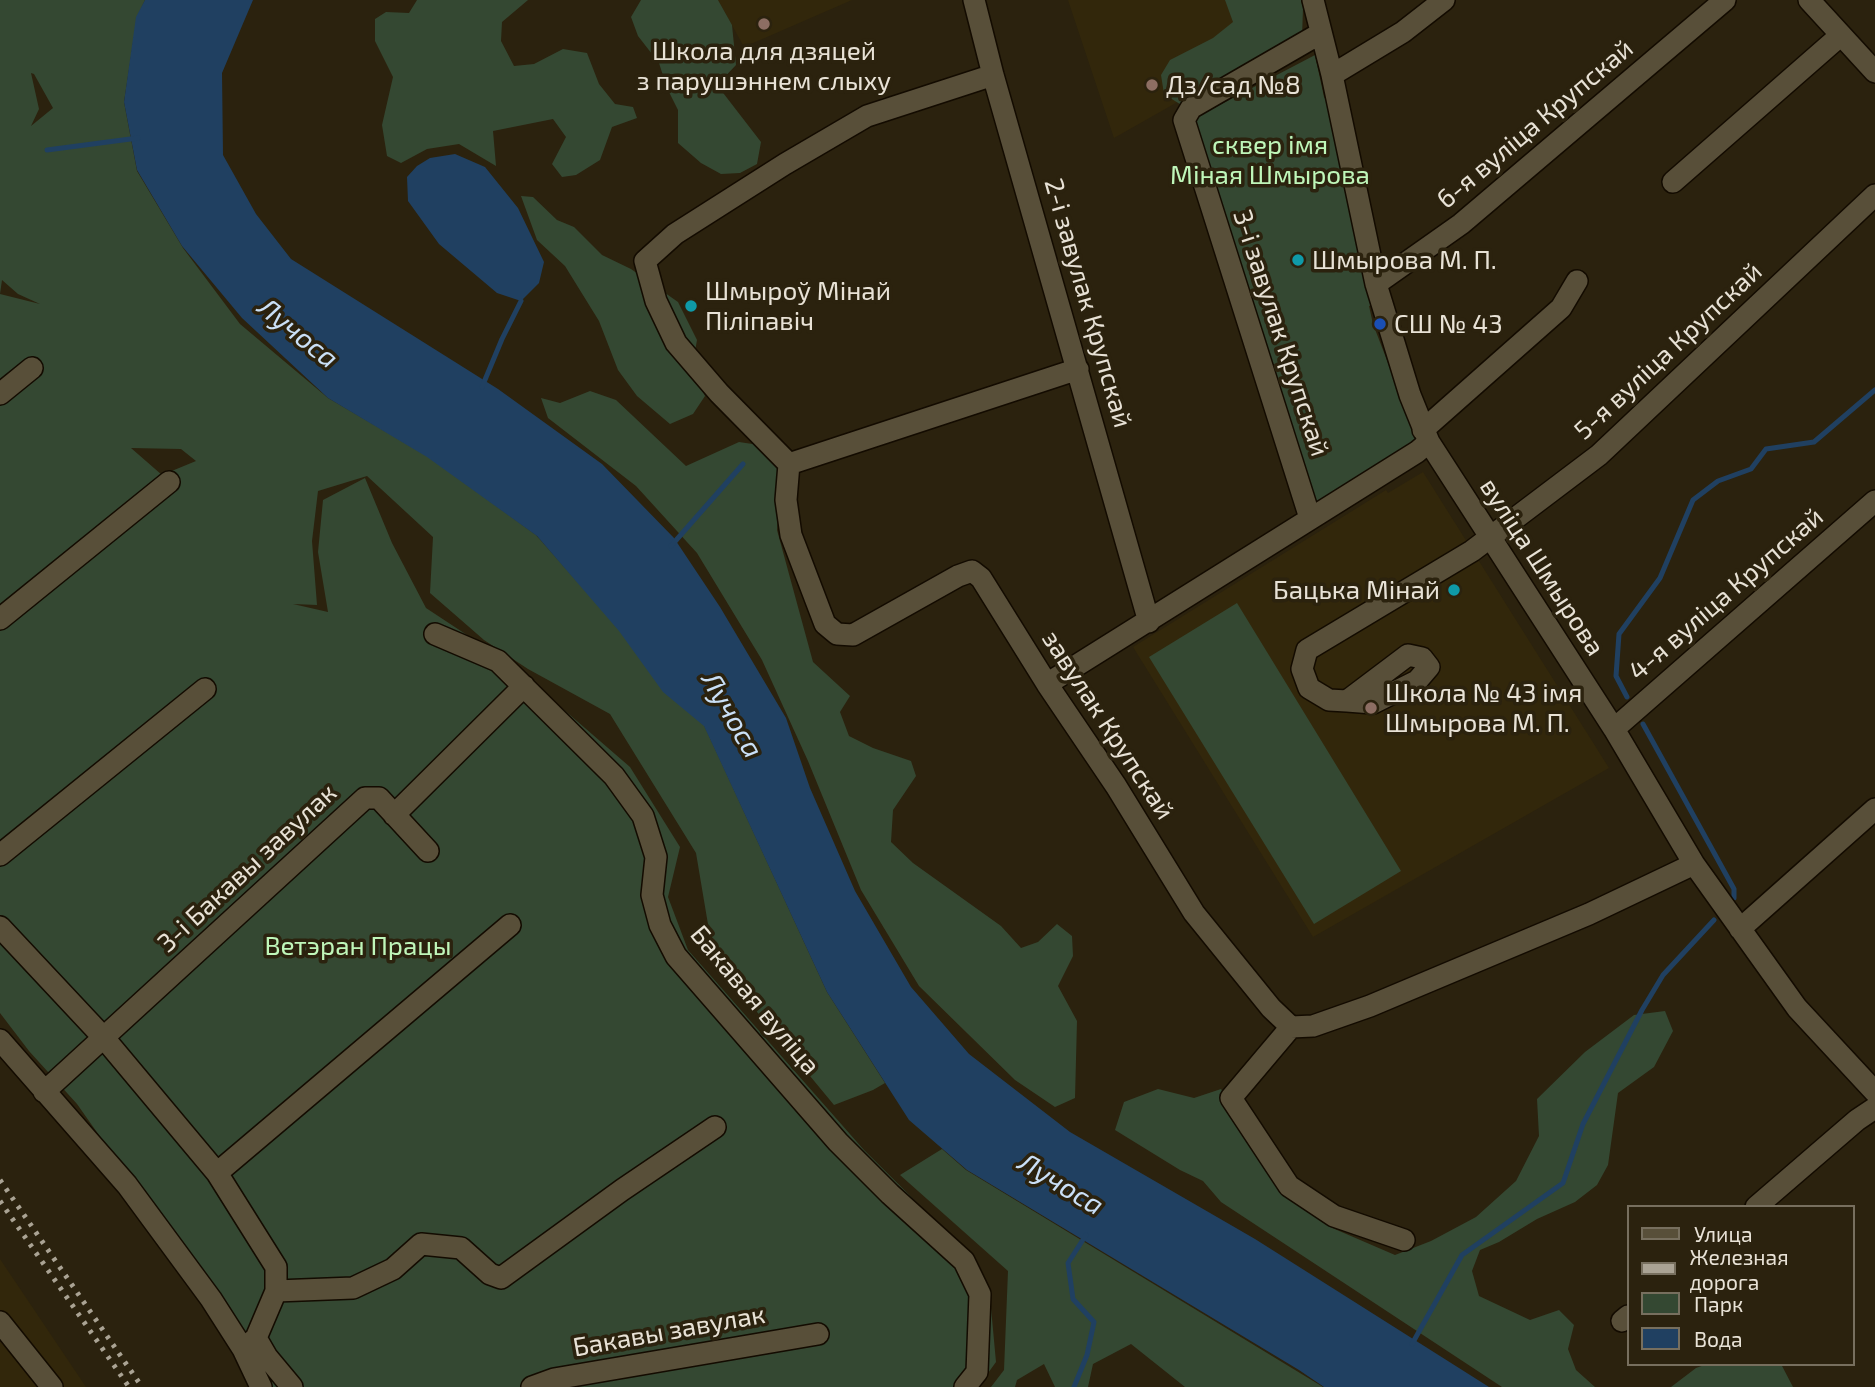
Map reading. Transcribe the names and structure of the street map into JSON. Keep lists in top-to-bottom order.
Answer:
{
  "streets": {
    "street": [
      "6-я вуліца Крупскай",
      "2-і завулак Крупскай",
      "3-і завулак Крупскай",
      "5-я вуліца Крупскай",
      "вуліца Шмырова",
      "4-я вуліца Крупскай",
      "завулак Крупскай",
      "3-і Бакавы завулак",
      "Бакавая вуліца",
      "Бакавы завулак"
    ]
  },
  "crossings": [
    ["6-я вуліца Крупскай", "вуліца Шмырова"],
    ["3-і завулак Крупскай", "вуліца Шмырова"],
    ["5-я вуліца Крупскай", "вуліца Шмырова"],
    ["вуліца Шмырова", "4-я вуліца Крупскай"]
  ],
  "water": ["Лучоса"],
  "parks": ["сквер імя Міная Шмырова", "Ветэран Працы"],
  "places": [
    "Школа для дзяцей з парушэннем слыху",
    "Дз/сад №8",
    "Шмырова М. П.",
    "Шмыроў Мінай Піліпавіч",
    "СШ № 43",
    "Бацька Мінай",
    "Школа № 43 імя Шмырова М. П."
  ],
  "legend": [
    "Улица",
    "Железная дорога",
    "Парк",
    "Вода"
  ]
}
